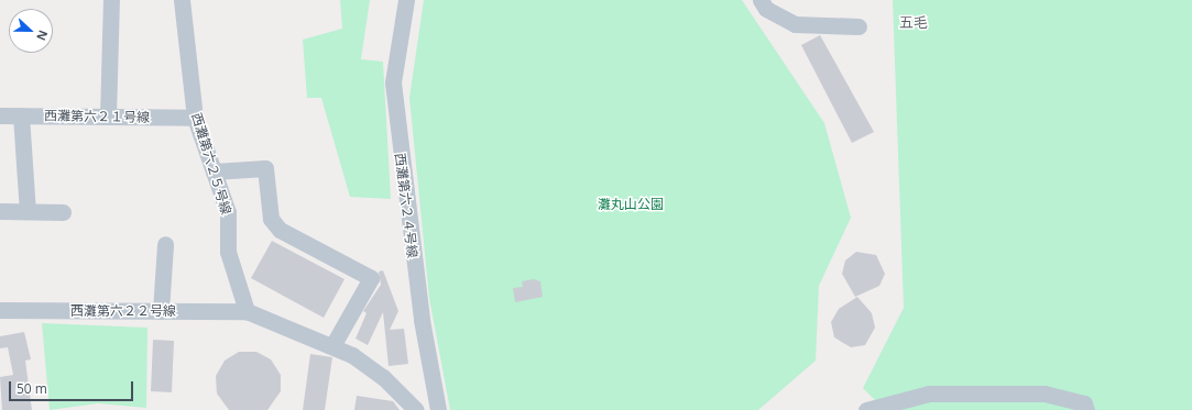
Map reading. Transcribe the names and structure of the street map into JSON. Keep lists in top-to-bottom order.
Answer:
{
  "streets": {
    "street": [
      "西灘第六２１号線",
      "西灘第六２５号線",
      "西灘第六２４号線",
      "西灘第六２２号線"
    ]
  },
  "crossings": [
    ["西灘第六２１号線", "西灘第六２５号線"],
    ["西灘第六２５号線", "西灘第六２２号線"]
  ],
  "districts": ["五毛"],
  "parks": ["灘丸山公園"],
  "scale_bar": "50 m",
  "north": "right"
}
